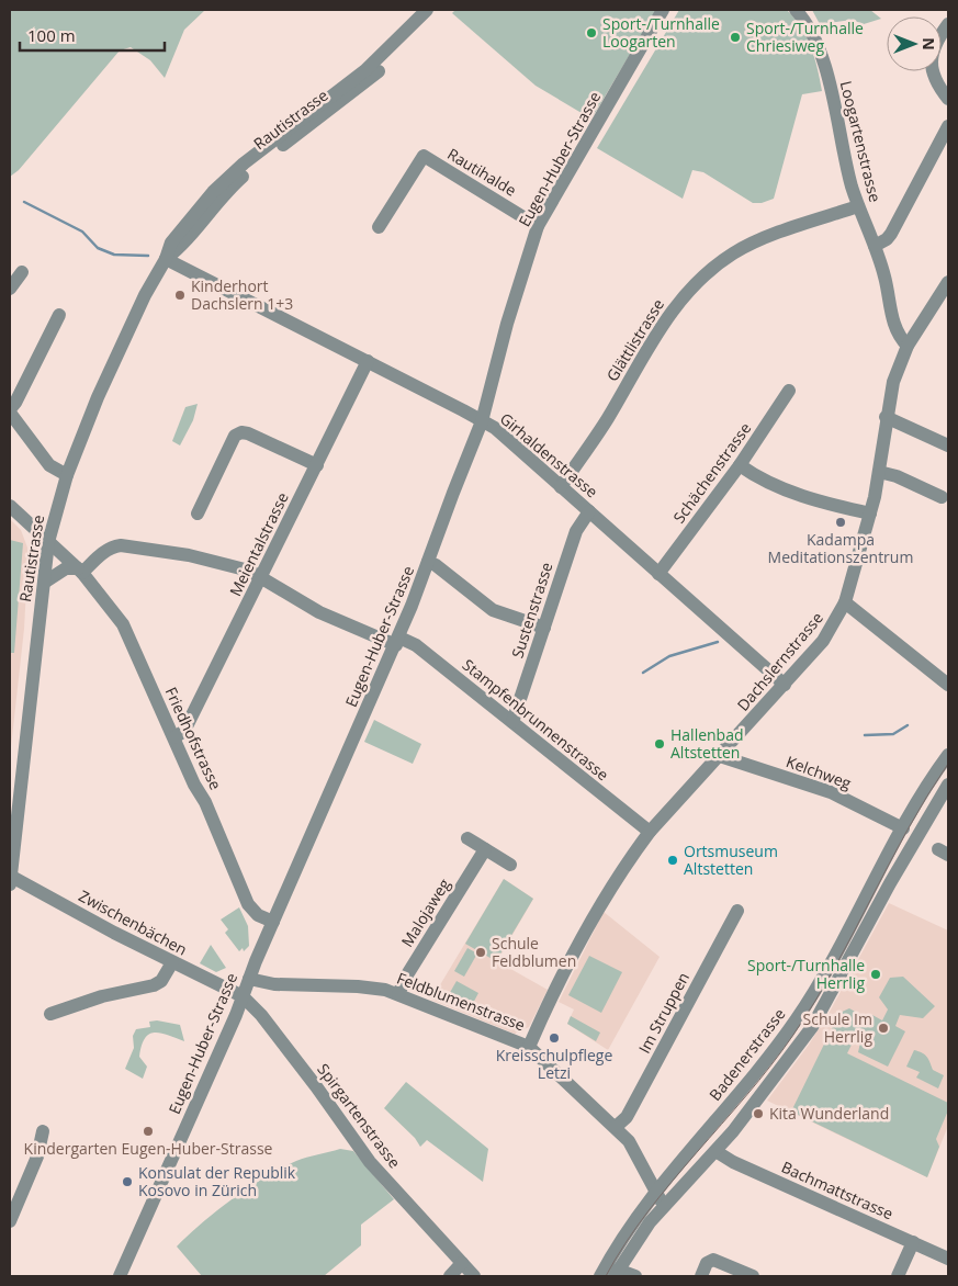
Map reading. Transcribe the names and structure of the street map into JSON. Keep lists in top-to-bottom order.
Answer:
{
  "streets": {
    "street": [
      "Rautistrasse",
      "Loogartenstrasse",
      "Eugen-Huber-Strasse",
      "Rautihalde",
      "Glättlistrasse",
      "Girhaldenstrasse",
      "Schächenstrasse",
      "Meientalstrasse",
      "Sustenstrasse",
      "Dachslernstrasse",
      "Stampfenbrunnenstrasse",
      "Friedhofstrasse",
      "Kelchweg",
      "Malojaweg",
      "Zwischenbächen",
      "Feldblumenstrasse",
      "Im Struppen",
      "Badenerstrasse",
      "Spirgartenstrasse",
      "Bachmattstrasse"
    ]
  },
  "crossings": [
    ["Rautistrasse", "Girhaldenstrasse"],
    ["Rautistrasse", "Friedhofstrasse"],
    ["Rautistrasse", "Zwischenbächen"],
    ["Loogartenstrasse", "Glättlistrasse"],
    ["Loogartenstrasse", "Dachslernstrasse"],
    ["Eugen-Huber-Strasse", "Rautihalde"],
    ["Eugen-Huber-Strasse", "Girhaldenstrasse"],
    ["Eugen-Huber-Strasse", "Stampfenbrunnenstrasse"],
    ["Eugen-Huber-Strasse", "Friedhofstrasse"],
    ["Eugen-Huber-Strasse", "Zwischenbächen"],
    ["Eugen-Huber-Strasse", "Feldblumenstrasse"],
    ["Eugen-Huber-Strasse", "Spirgartenstrasse"],
    ["Glättlistrasse", "Girhaldenstrasse"],
    ["Girhaldenstrasse", "Schächenstrasse"],
    ["Girhaldenstrasse", "Meientalstrasse"],
    ["Girhaldenstrasse", "Sustenstrasse"],
    ["Girhaldenstrasse", "Dachslernstrasse"],
    ["Meientalstrasse", "Stampfenbrunnenstrasse"],
    ["Meientalstrasse", "Friedhofstrasse"],
    ["Sustenstrasse", "Stampfenbrunnenstrasse"],
    ["Dachslernstrasse", "Stampfenbrunnenstrasse"],
    ["Dachslernstrasse", "Kelchweg"],
    ["Dachslernstrasse", "Feldblumenstrasse"],
    ["Stampfenbrunnenstrasse", "Friedhofstrasse"],
    ["Kelchweg", "Badenerstrasse"],
    ["Malojaweg", "Feldblumenstrasse"],
    ["Zwischenbächen", "Spirgartenstrasse"],
    ["Feldblumenstrasse", "Im Struppen"],
    ["Feldblumenstrasse", "Badenerstrasse"]
  ],
  "places": [
    "Sport-/Turnhalle Loogarten",
    "Sport-/Turnhalle Chriesiweg",
    "Kinderhort Dachslern 1+3",
    "Kadampa Meditationszentrum",
    "Hallenbad Altstetten",
    "Ortsmuseum Altstetten",
    "Schule Feldblumen",
    "Sport-/Turnhalle Herrlig",
    "Schule Im Herrlig",
    "Kreisschulpflege Letzi",
    "Kita Wunderland",
    "Kindergarten Eugen-Huber-Strasse",
    "Konsulat der Republik Kosovo in Zürich"
  ],
  "scale_bar": "100 m",
  "north": "right"
}
